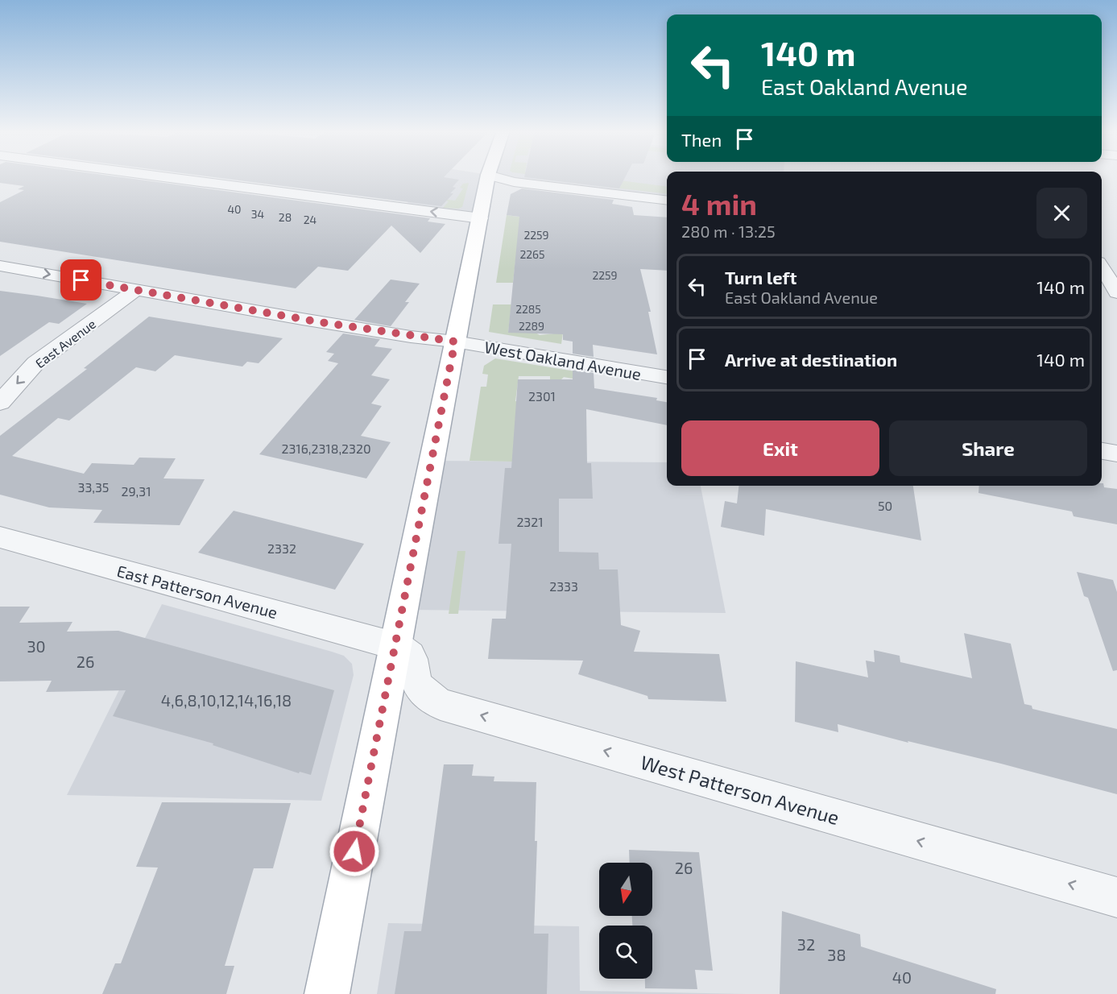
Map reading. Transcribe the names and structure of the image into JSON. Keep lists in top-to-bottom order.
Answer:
{
  "streets": {
    "street": [
      "East Avenue",
      "West Oakland Avenue",
      "East Patterson Avenue",
      "West Patterson Avenue"
    ]
  },
  "crossings": [
    ["East Avenue", "West Oakland Avenue"],
    ["East Patterson Avenue", "West Patterson Avenue"]
  ],
  "one_way": ["East Avenue", "West Patterson Avenue"],
  "house_numbers": [
    "40",
    "34",
    "28",
    "24",
    "2259",
    "2265",
    "2259",
    "2285",
    "2289",
    "2301",
    "2316,2318,2320",
    "33,35",
    "29,31",
    "50",
    "2321",
    "2332",
    "2333",
    "30",
    "26",
    "4,6,8,10,12,14,16,18",
    "26",
    "32",
    "38",
    "40"
  ],
  "north": "bottom",
  "page": {
    "turn": ["140 m", "East Oakland Avenue"],
    "then": "Then",
    "heading": ["4 min", "280 m · 13:25"],
    "list": [
      {
        "name": "Turn left",
        "note": "East Oakland Avenue",
        "value": "140 m"
      },
      {
        "name": "Arrive at destination",
        "value": "140 m"
      }
    ],
    "buttons": ["Exit", "Share"]
  }
}
